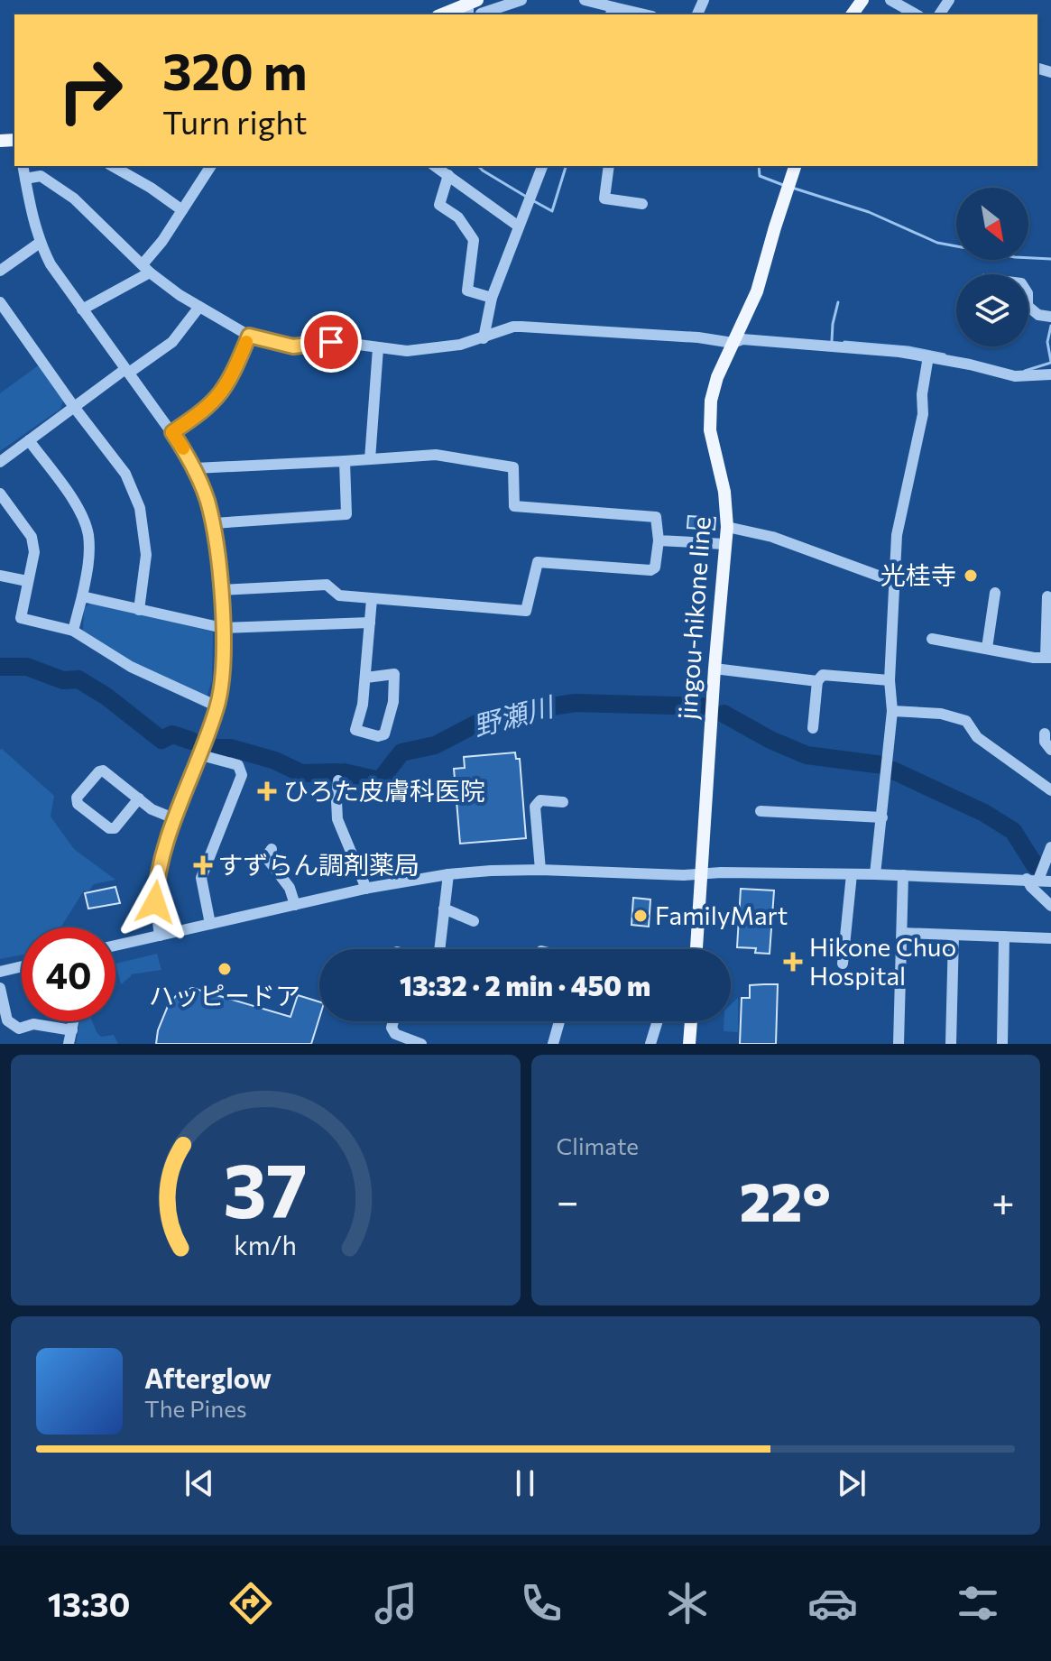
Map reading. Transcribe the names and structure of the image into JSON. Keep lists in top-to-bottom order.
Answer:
{
  "streets": {
    "main road": ["jingou-hikone line"]
  },
  "water": ["野瀬川"],
  "places": {
    "other": ["光桂寺", "FamilyMart", "ハッピードア"],
    "health": ["ひろた皮膚科医院", "すずらん調剤薬局", "Hikone Chuo Hospital"]
  },
  "north": "bottom right",
  "page": {
    "turn": ["320 m", "Turn right"],
    "limit": "40",
    "trip": "13:32 · 2 min · 450 m",
    "tile": "Climate",
    "heat": ["−", "22°", "+"],
    "song": ["Afterglow", "The Pines"],
    "tabs": "13:30",
    "gauge": ["37", "km/h"]
  }
}
